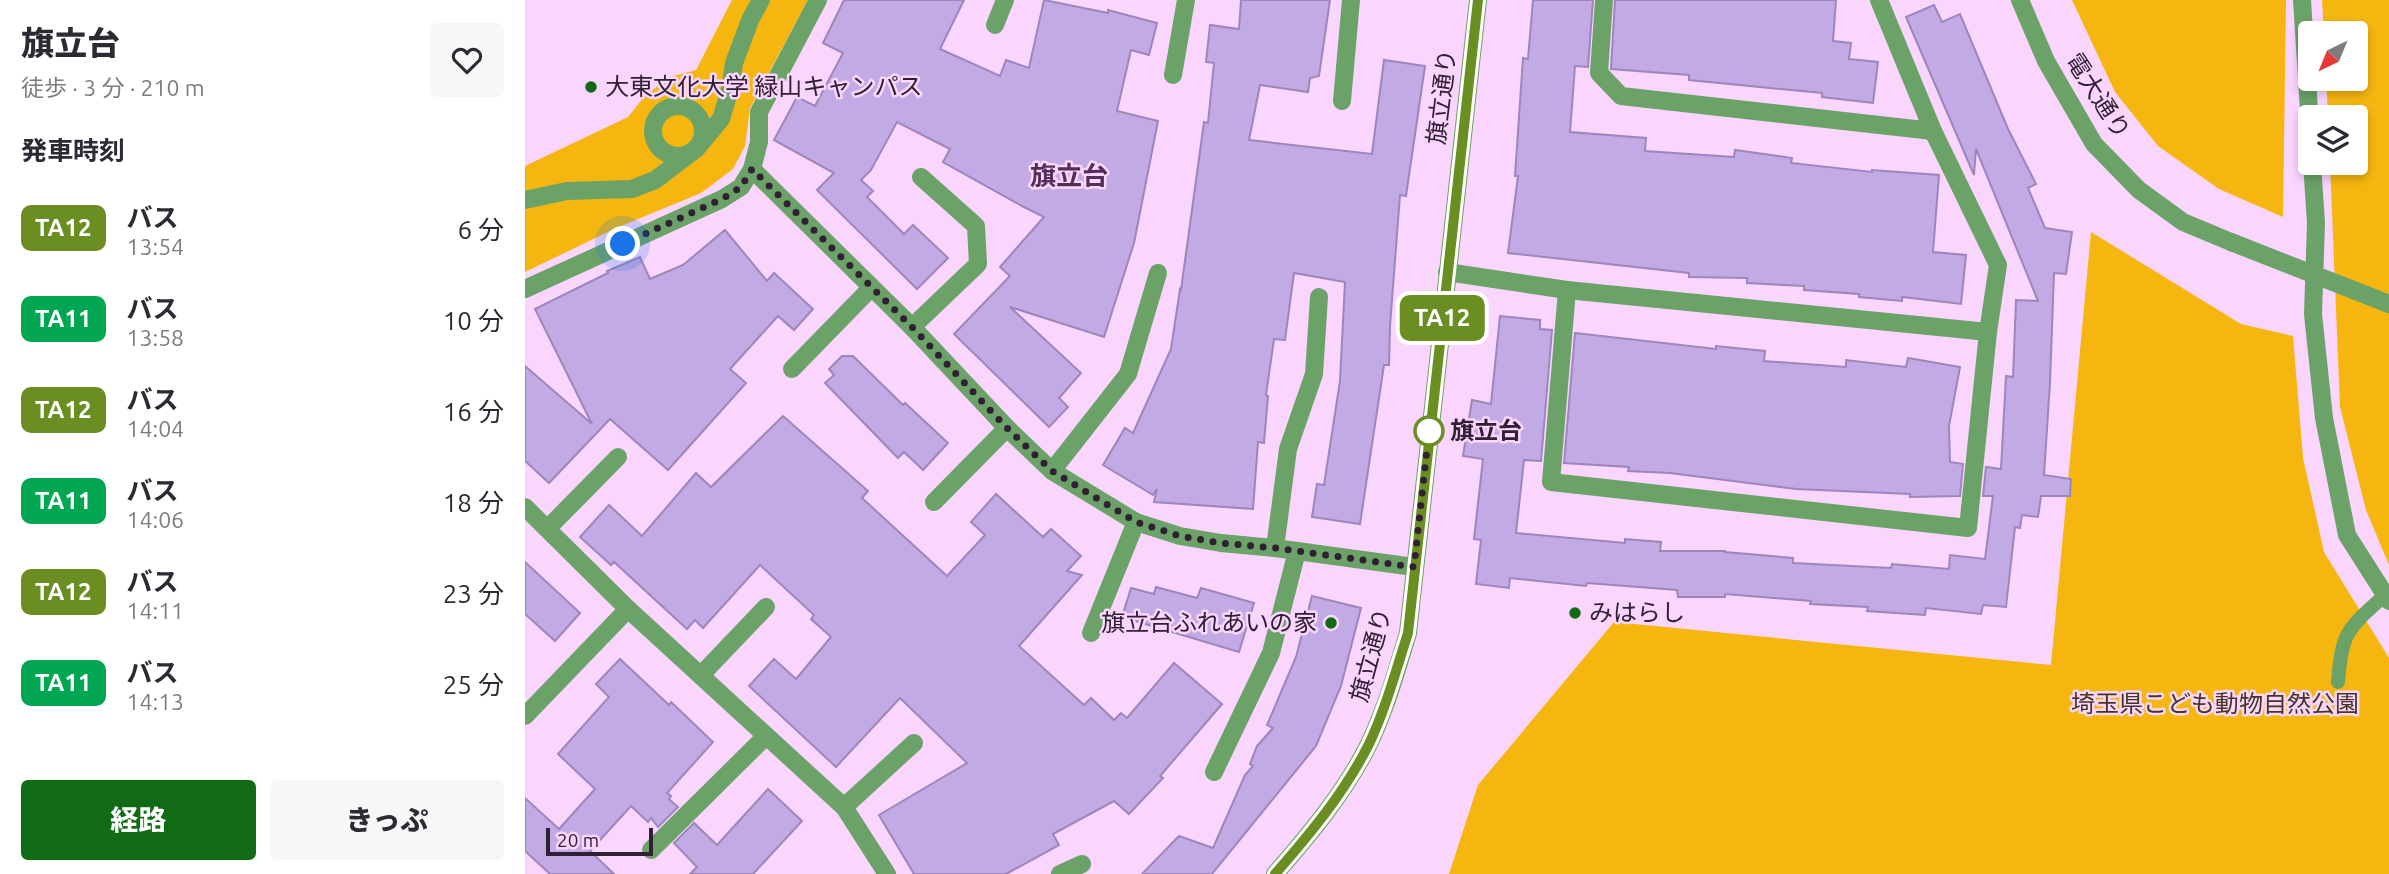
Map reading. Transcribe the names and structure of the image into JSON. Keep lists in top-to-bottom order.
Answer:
{
  "streets": {
    "street": ["電大通り", "旗立通り"]
  },
  "districts": ["旗立台"],
  "parks": ["埼玉県こども動物自然公園"],
  "places": [
    "大東文化大学 緑山キャンパス",
    "旗立台",
    "みはらし",
    "旗立台ふれあいの家"
  ],
  "lines": ["bus line TA12"],
  "scale_bar": "20 m",
  "north": "bottom left",
  "page": {
    "heading": [
      ["旗立台", "徒歩 · 3 分 · 210 m"],
      "発車時刻"
    ],
    "on_map": "TA12",
    "list": [
      {
        "mark": "TA12",
        "name": "バス",
        "note": "13:54",
        "value": "6 分"
      },
      {
        "mark": "TA11",
        "name": "バス",
        "note": "13:58",
        "value": "10 分"
      },
      {
        "mark": "TA12",
        "name": "バス",
        "note": "14:04",
        "value": "16 分"
      },
      {
        "mark": "TA11",
        "name": "バス",
        "note": "14:06",
        "value": "18 分"
      },
      {
        "mark": "TA12",
        "name": "バス",
        "note": "14:11",
        "value": "23 分"
      },
      {
        "mark": "TA11",
        "name": "バス",
        "note": "14:13",
        "value": "25 分"
      }
    ],
    "buttons": ["経路", "きっぷ"],
    "scale": "20 m"
  }
}
